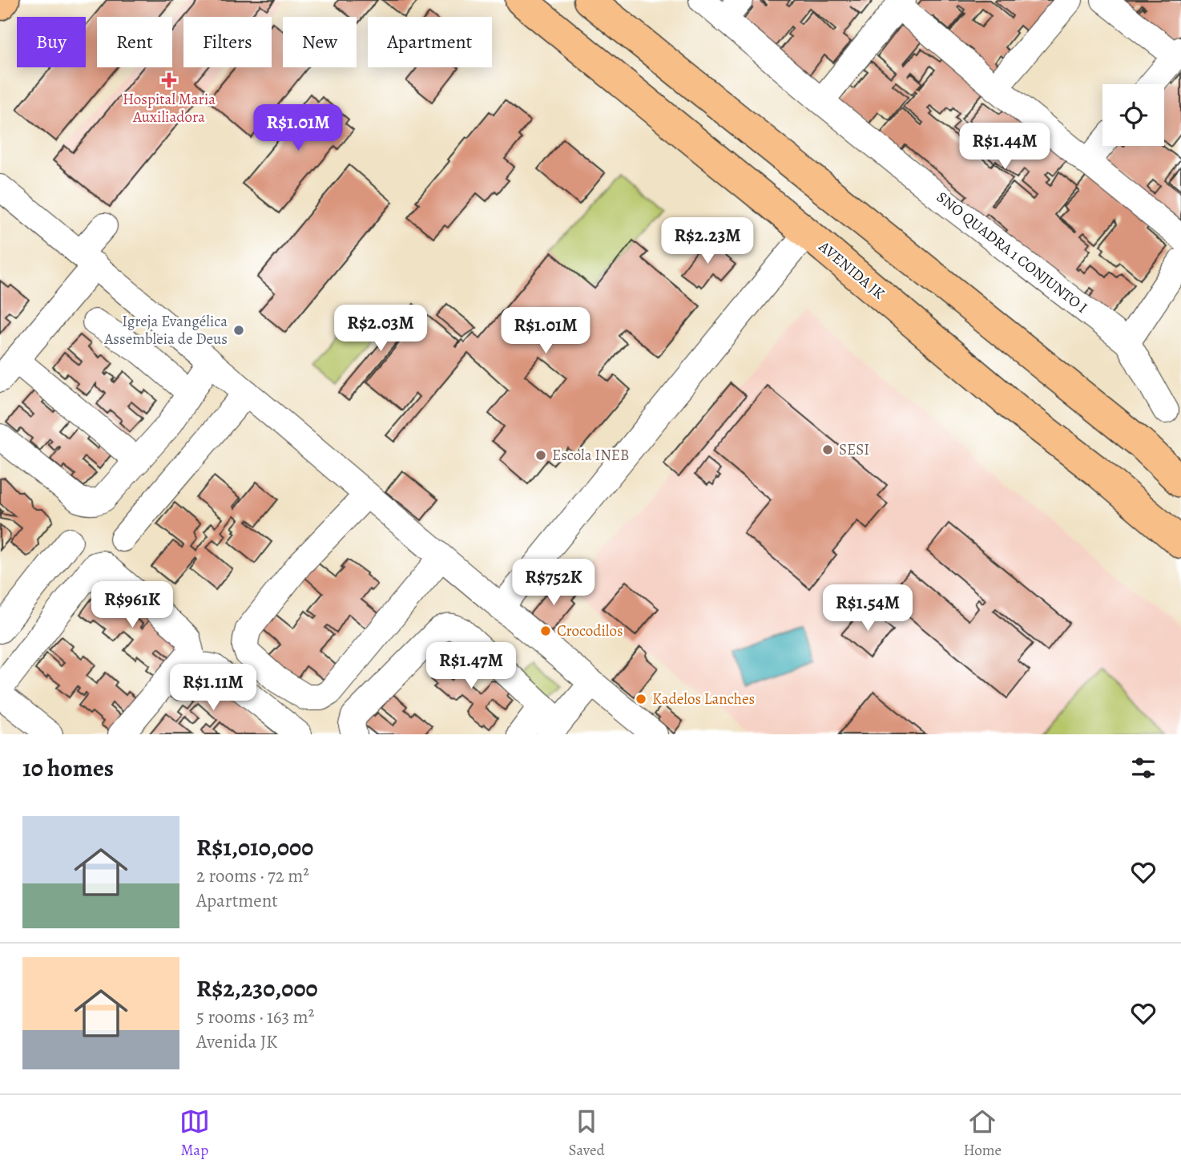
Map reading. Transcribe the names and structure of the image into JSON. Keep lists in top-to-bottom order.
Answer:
{
  "streets": {
    "main road": ["AVENIDA JK"],
    "street": ["SNO QUADRA 1 CONJUNTO I"]
  },
  "places": {
    "health": ["Hospital Maria Auxiliadora"],
    "other": [
      "Igreja Evangélica Assembleia de Deus",
      "SESI",
      "Escola INEB",
      "Crocodilos",
      "Kadelos Lanches"
    ]
  },
  "page": {
    "chip": [
      "Buy",
      "Rent",
      "Filters",
      "New",
      "Apartment"
    ],
    "price": [
      "R$1.01M",
      "R$1.44M",
      "R$2.23M",
      "R$2.03M",
      "R$1.01M",
      "R$752K",
      "R$961K",
      "R$1.54M",
      "R$1.47M",
      "R$1.11M"
    ],
    "heading": "10 homes",
    "list": [
      {
        "name": "R$1,010,000",
        "note": "2 rooms · 72 m² · Apartment"
      },
      {
        "name": "R$2,230,000",
        "note": "5 rooms · 163 m² · Avenida JK"
      }
    ],
    "tabs": ["Map", "Saved", "Home"]
  }
}
